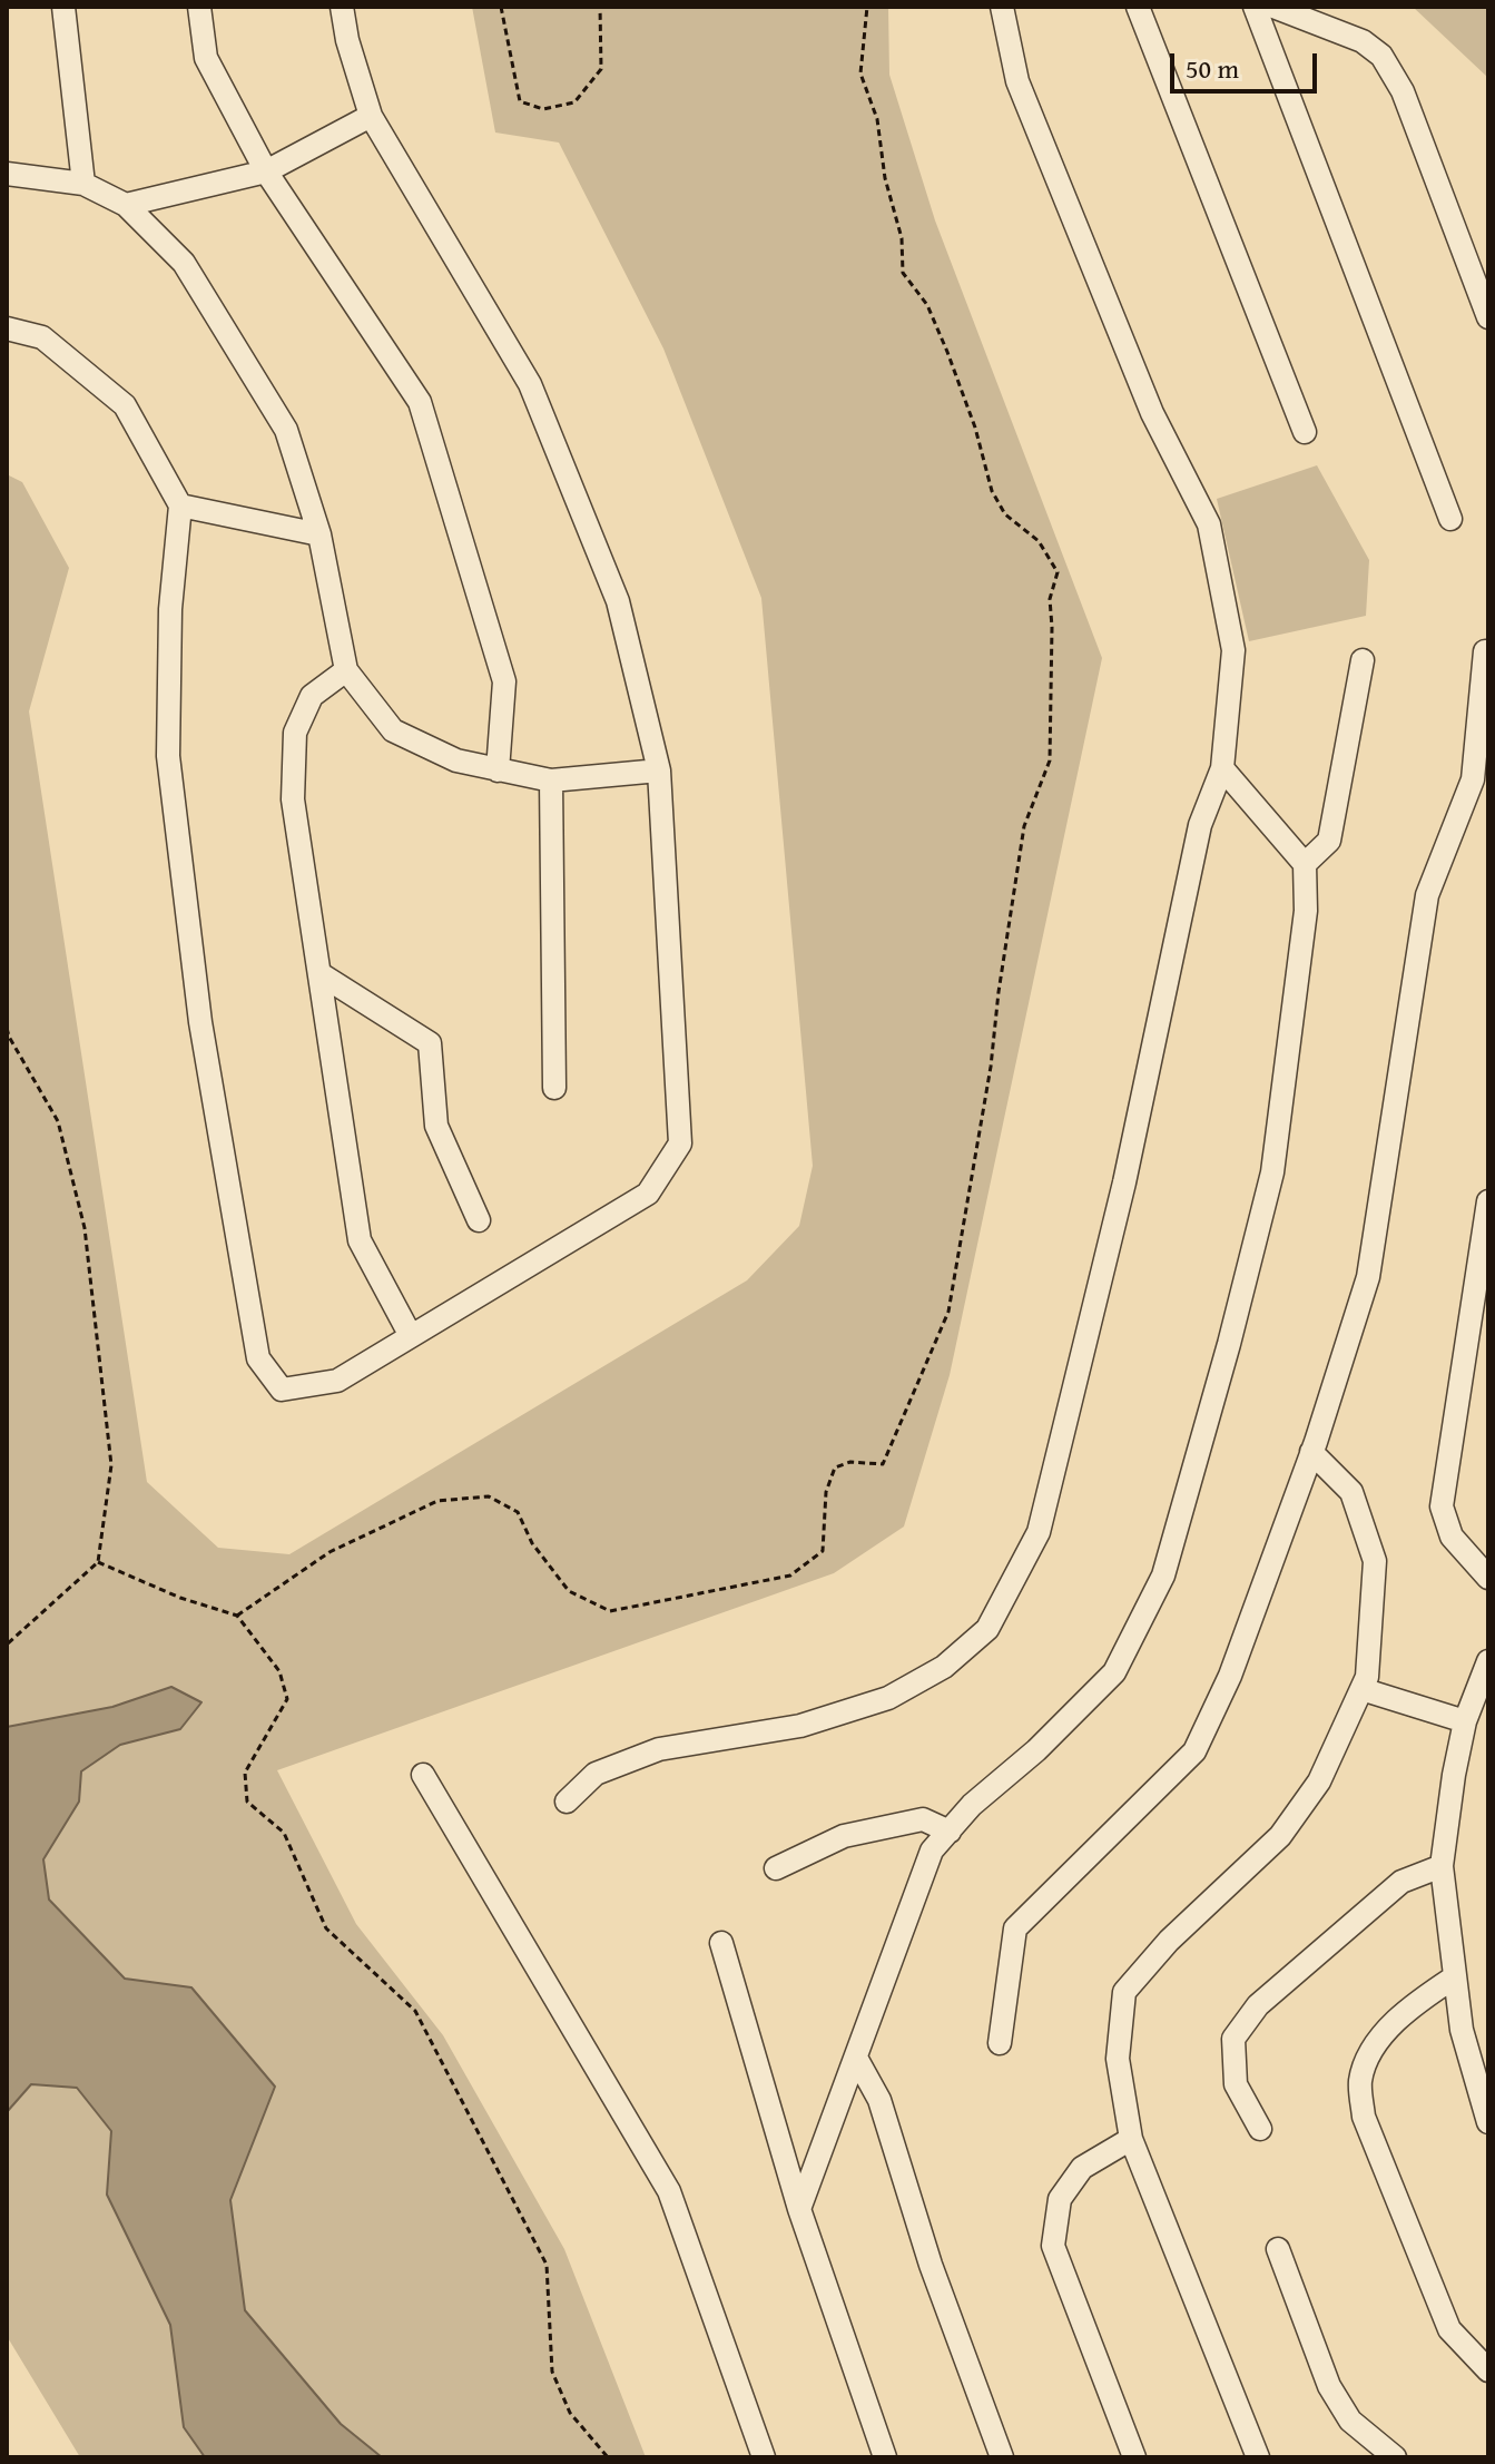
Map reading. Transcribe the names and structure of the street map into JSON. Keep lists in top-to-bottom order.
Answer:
{
  "scale_bar": "50 m"
}
